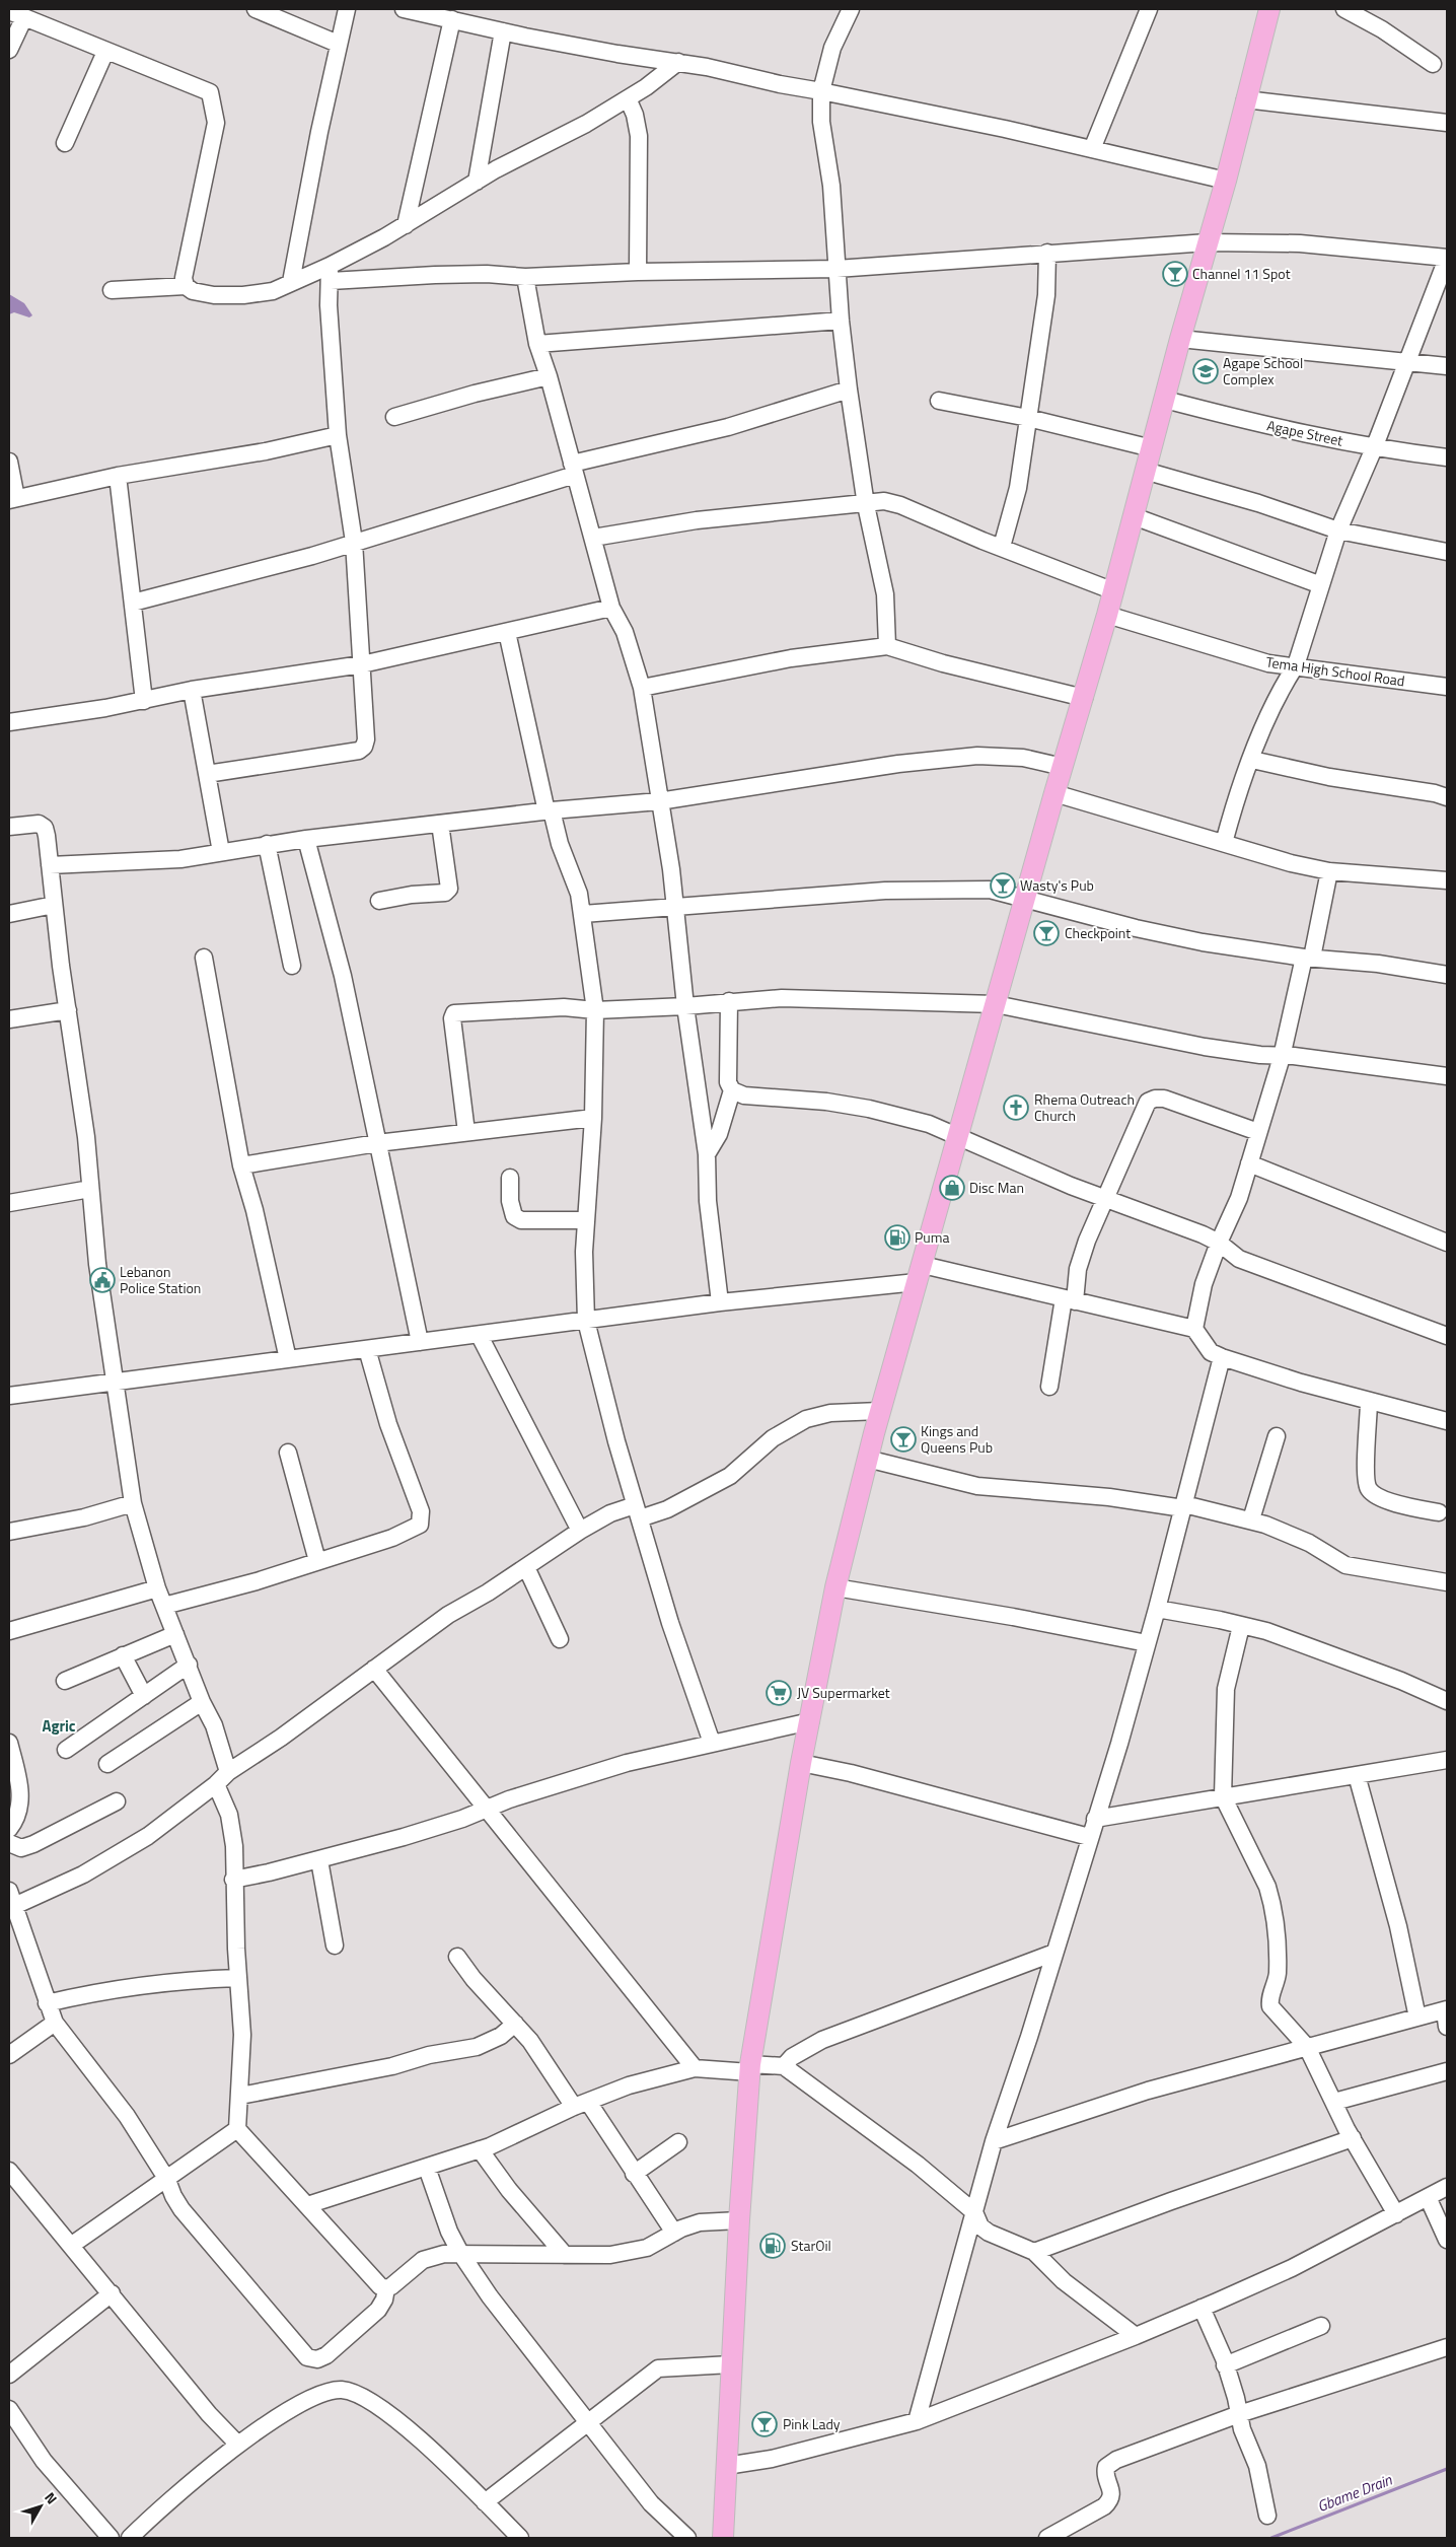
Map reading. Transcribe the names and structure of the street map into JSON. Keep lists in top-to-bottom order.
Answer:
{
  "streets": {
    "street": ["Agape Street", "Tema High School Road"]
  },
  "districts": ["Agric"],
  "water": ["Gbame Drain"],
  "places": {
    "bar": [
      "Channel 11 Spot",
      "Wasty's Pub",
      "Checkpoint",
      "Kings and Queens Pub",
      "Pink Lady"
    ],
    "school or university": ["Agape School Complex"],
    "church": ["Rhema Outreach Church"],
    "shop": ["Disc Man"],
    "fuel station": ["Puma", "StarOil"],
    "public building": ["Lebanon Police Station"],
    "supermarket": ["JV Supermarket"]
  },
  "north": "top right"
}
